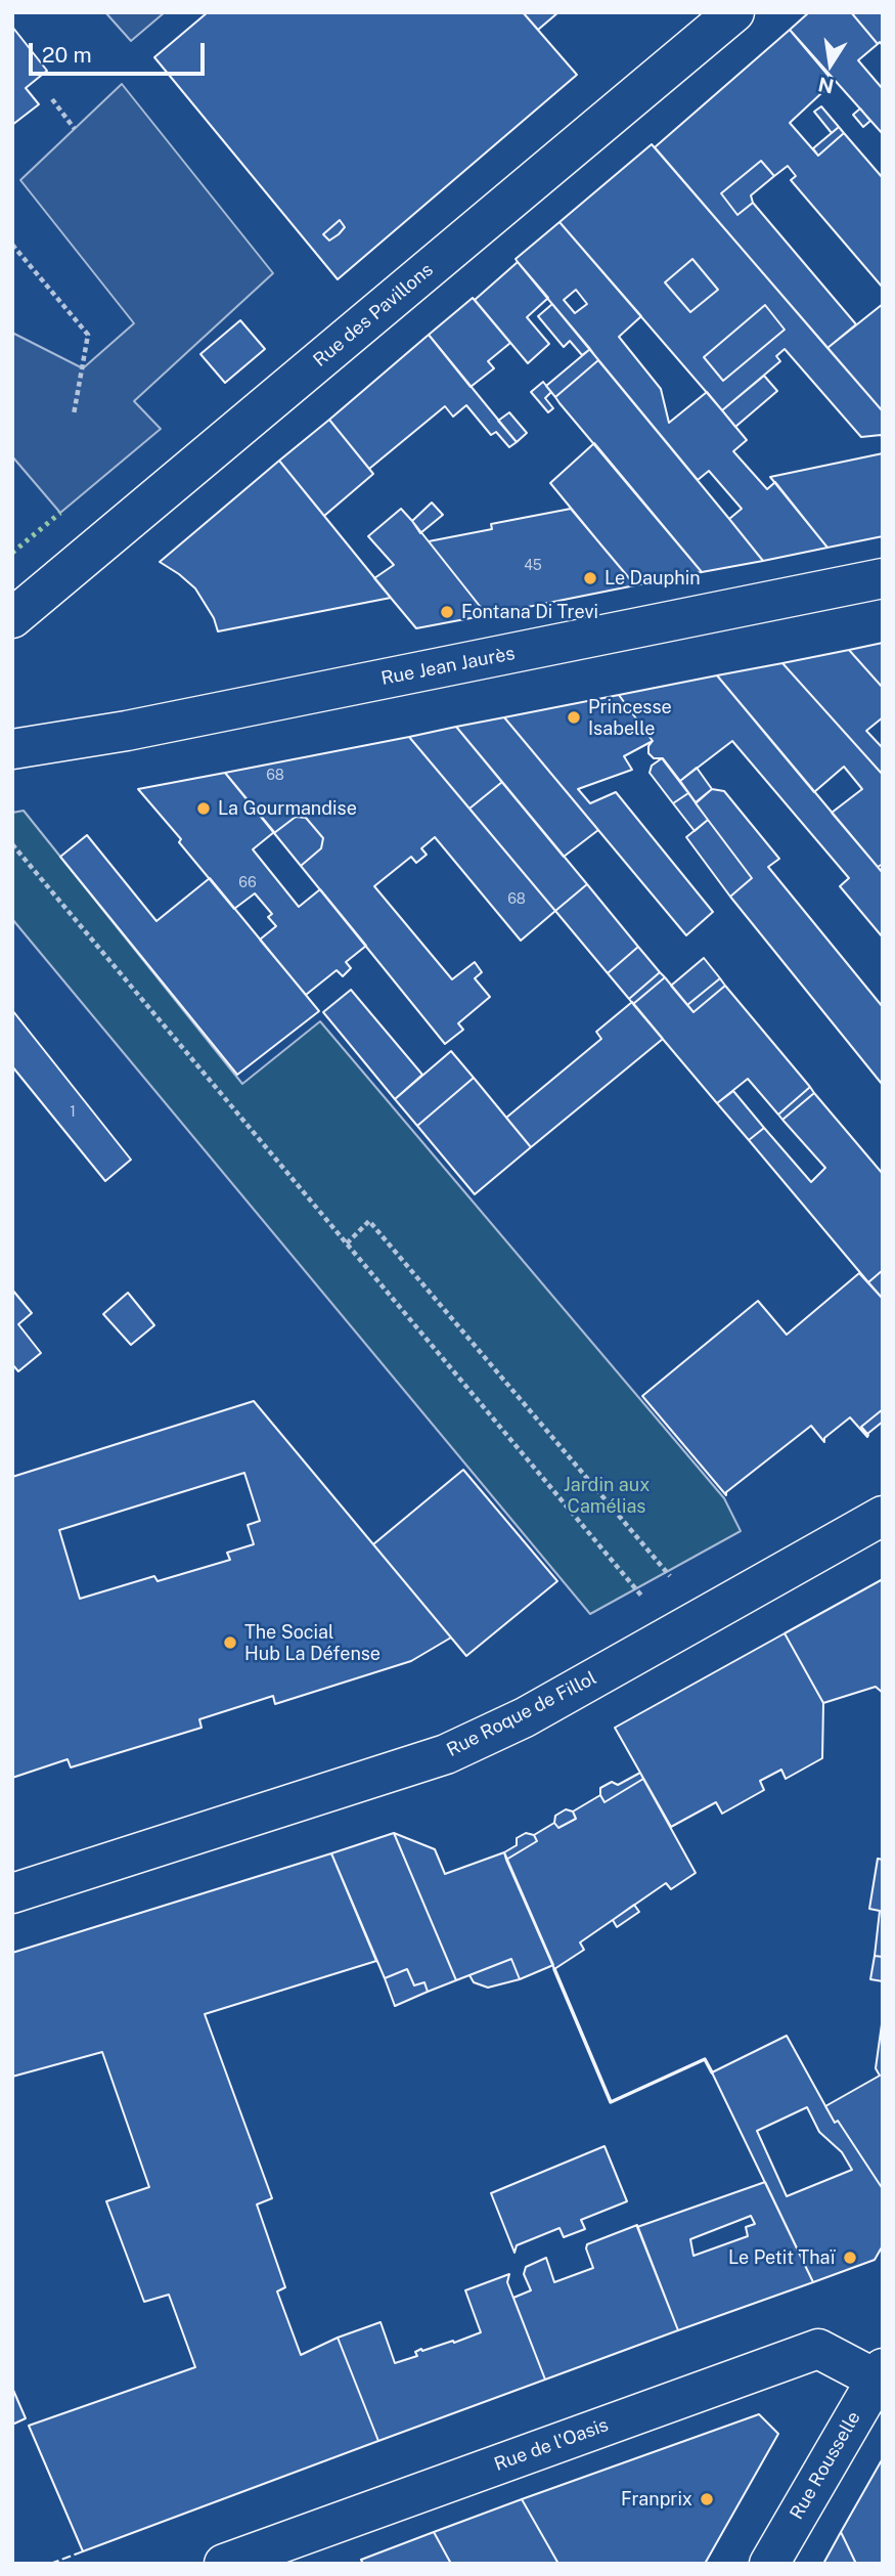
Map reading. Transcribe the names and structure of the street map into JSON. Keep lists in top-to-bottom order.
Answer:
{
  "streets": {
    "street": [
      "Rue des Pavillons",
      "Rue Jean Jaurès",
      "Rue Roque de Fillol",
      "Rue de l'Oasis",
      "Rue Rousselle"
    ]
  },
  "crossings": [
    ["Rue de l'Oasis", "Rue Rousselle"]
  ],
  "parks": ["Jardin aux Camélias"],
  "places": [
    "Le Dauphin",
    "Fontana Di Trevi",
    "Princesse Isabelle",
    "La Gourmandise",
    "The Social Hub La Défense",
    "Le Petit Thaï",
    "Franprix"
  ],
  "house_numbers": [
    "45",
    "68",
    "66",
    "68",
    "1"
  ],
  "scale_bar": "20 m",
  "north": "bottom"
}
